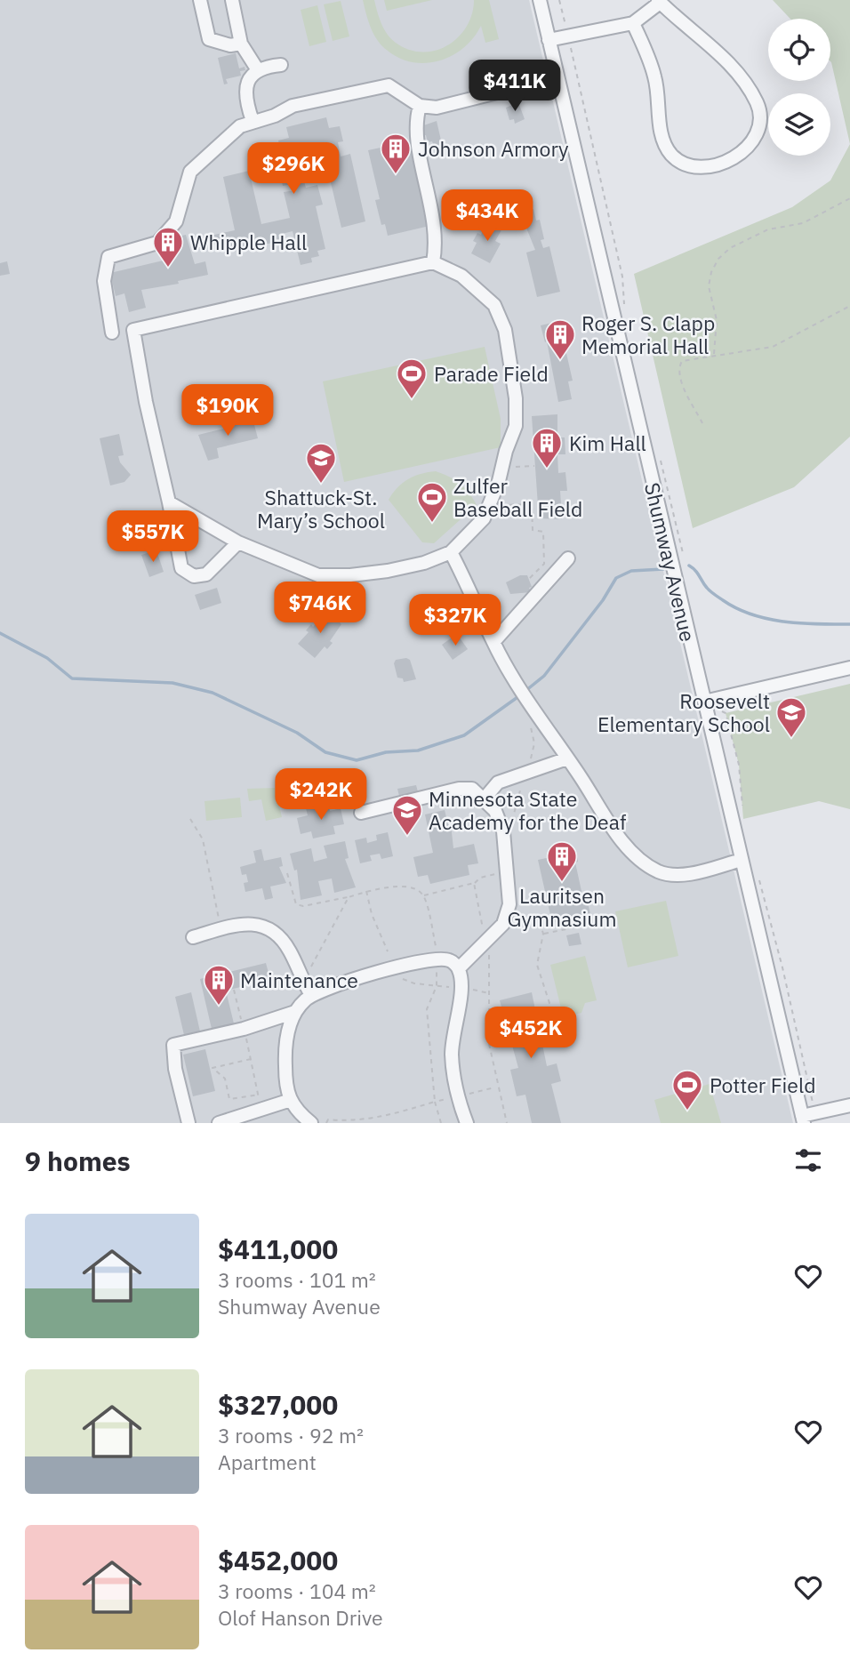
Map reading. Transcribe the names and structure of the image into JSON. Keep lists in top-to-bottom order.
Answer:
{
  "streets": {
    "street": ["Shumway Avenue"]
  },
  "places": {
    "building": [
      "Johnson Armory",
      "Whipple Hall",
      "Roger S. Clapp Memorial Hall",
      "Kim Hall",
      "Lauritsen Gymnasium",
      "Maintenance"
    ],
    "sports": ["Parade Field", "Zulfer Baseball Field", "Potter Field"],
    "school or university": ["Shattuck-St. Mary’s School", "Roosevelt Elementary School", "Minnesota State Academy for the Deaf"]
  },
  "page": {
    "price": [
      "$411K",
      "$296K",
      "$434K",
      "$190K",
      "$557K",
      "$746K",
      "$327K",
      "$242K",
      "$452K"
    ],
    "heading": "9 homes",
    "list": [
      {
        "name": "$411,000",
        "note": "3 rooms · 101 m² · Shumway Avenue"
      },
      {
        "name": "$327,000",
        "note": "3 rooms · 92 m² · Apartment"
      },
      {
        "name": "$452,000",
        "note": "3 rooms · 104 m² · Olof Hanson Drive"
      }
    ]
  }
}
